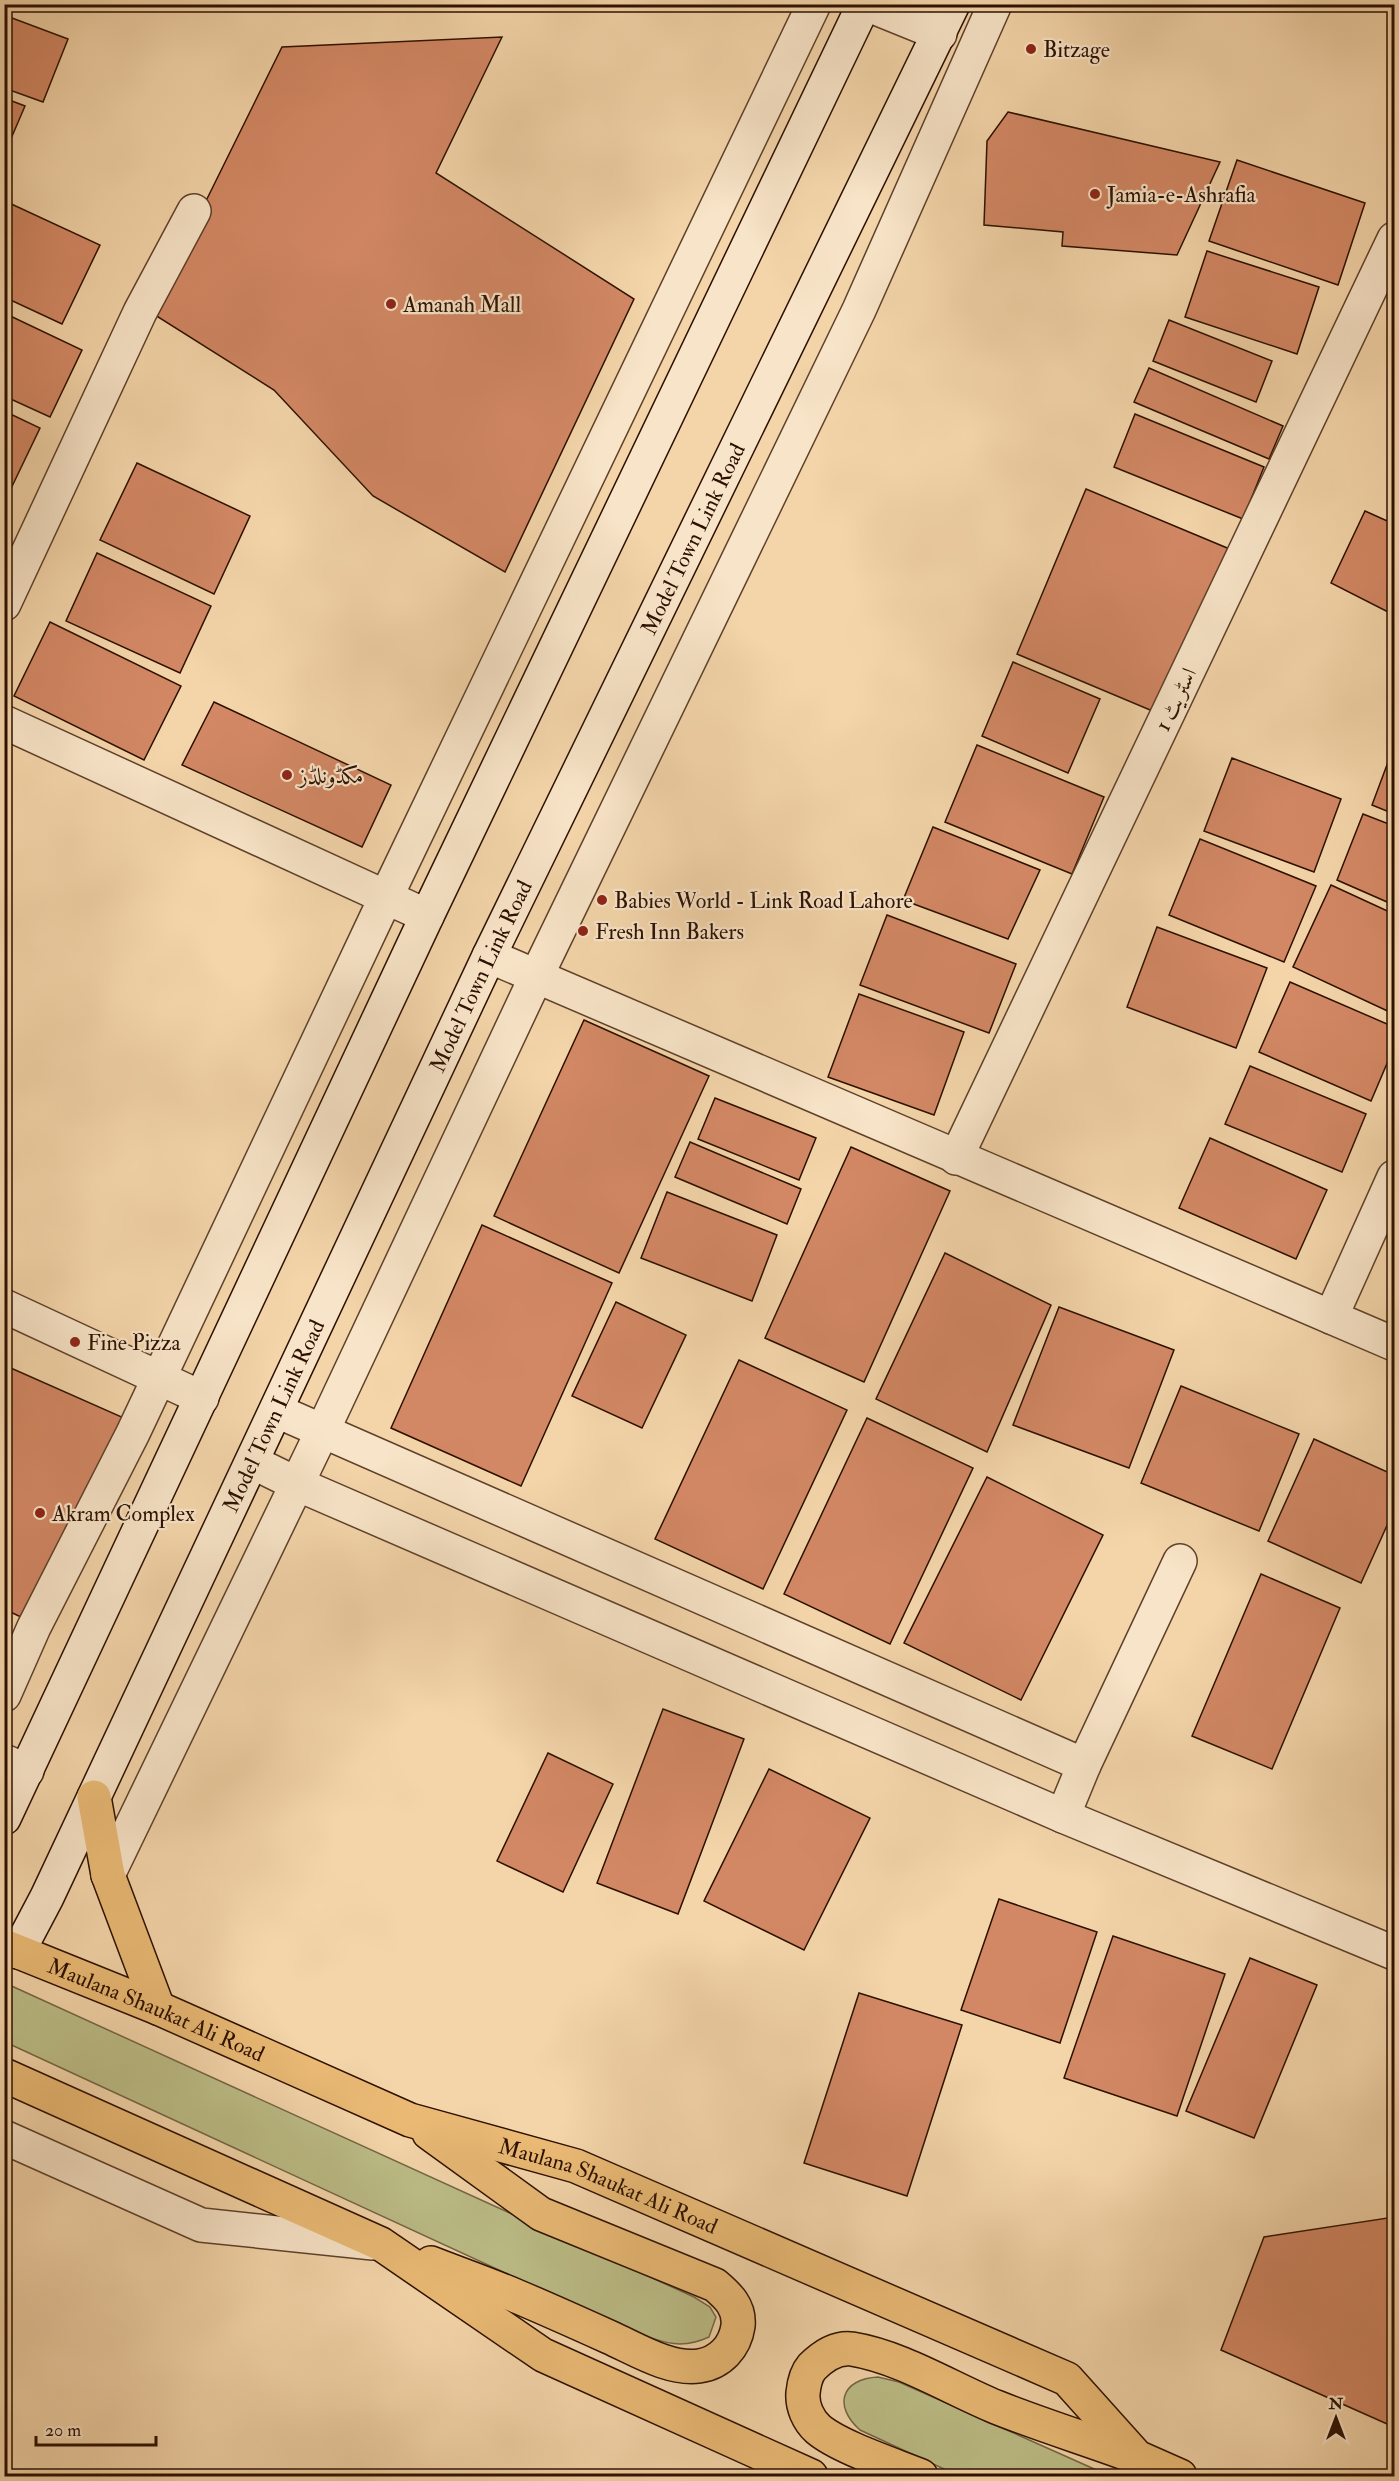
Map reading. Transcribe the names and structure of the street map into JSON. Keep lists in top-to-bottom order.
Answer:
{
  "streets": {
    "main road": ["Maulana Shaukat Ali Road"],
    "street": ["Model Town Link Road", "اسٹریٹ 1"]
  },
  "crossings": [
    ["Model Town Link Road", "Maulana Shaukat Ali Road"]
  ],
  "places": [
    "Bitzage",
    "Jamia-e-Ashrafia",
    "Amanah Mall",
    "مکڈونلڈز",
    "Babies World - Link Road Lahore",
    "Fresh Inn Bakers",
    "Fine Pizza",
    "Akram Complex"
  ],
  "scale_bar": "20 m",
  "north": "top"
}
